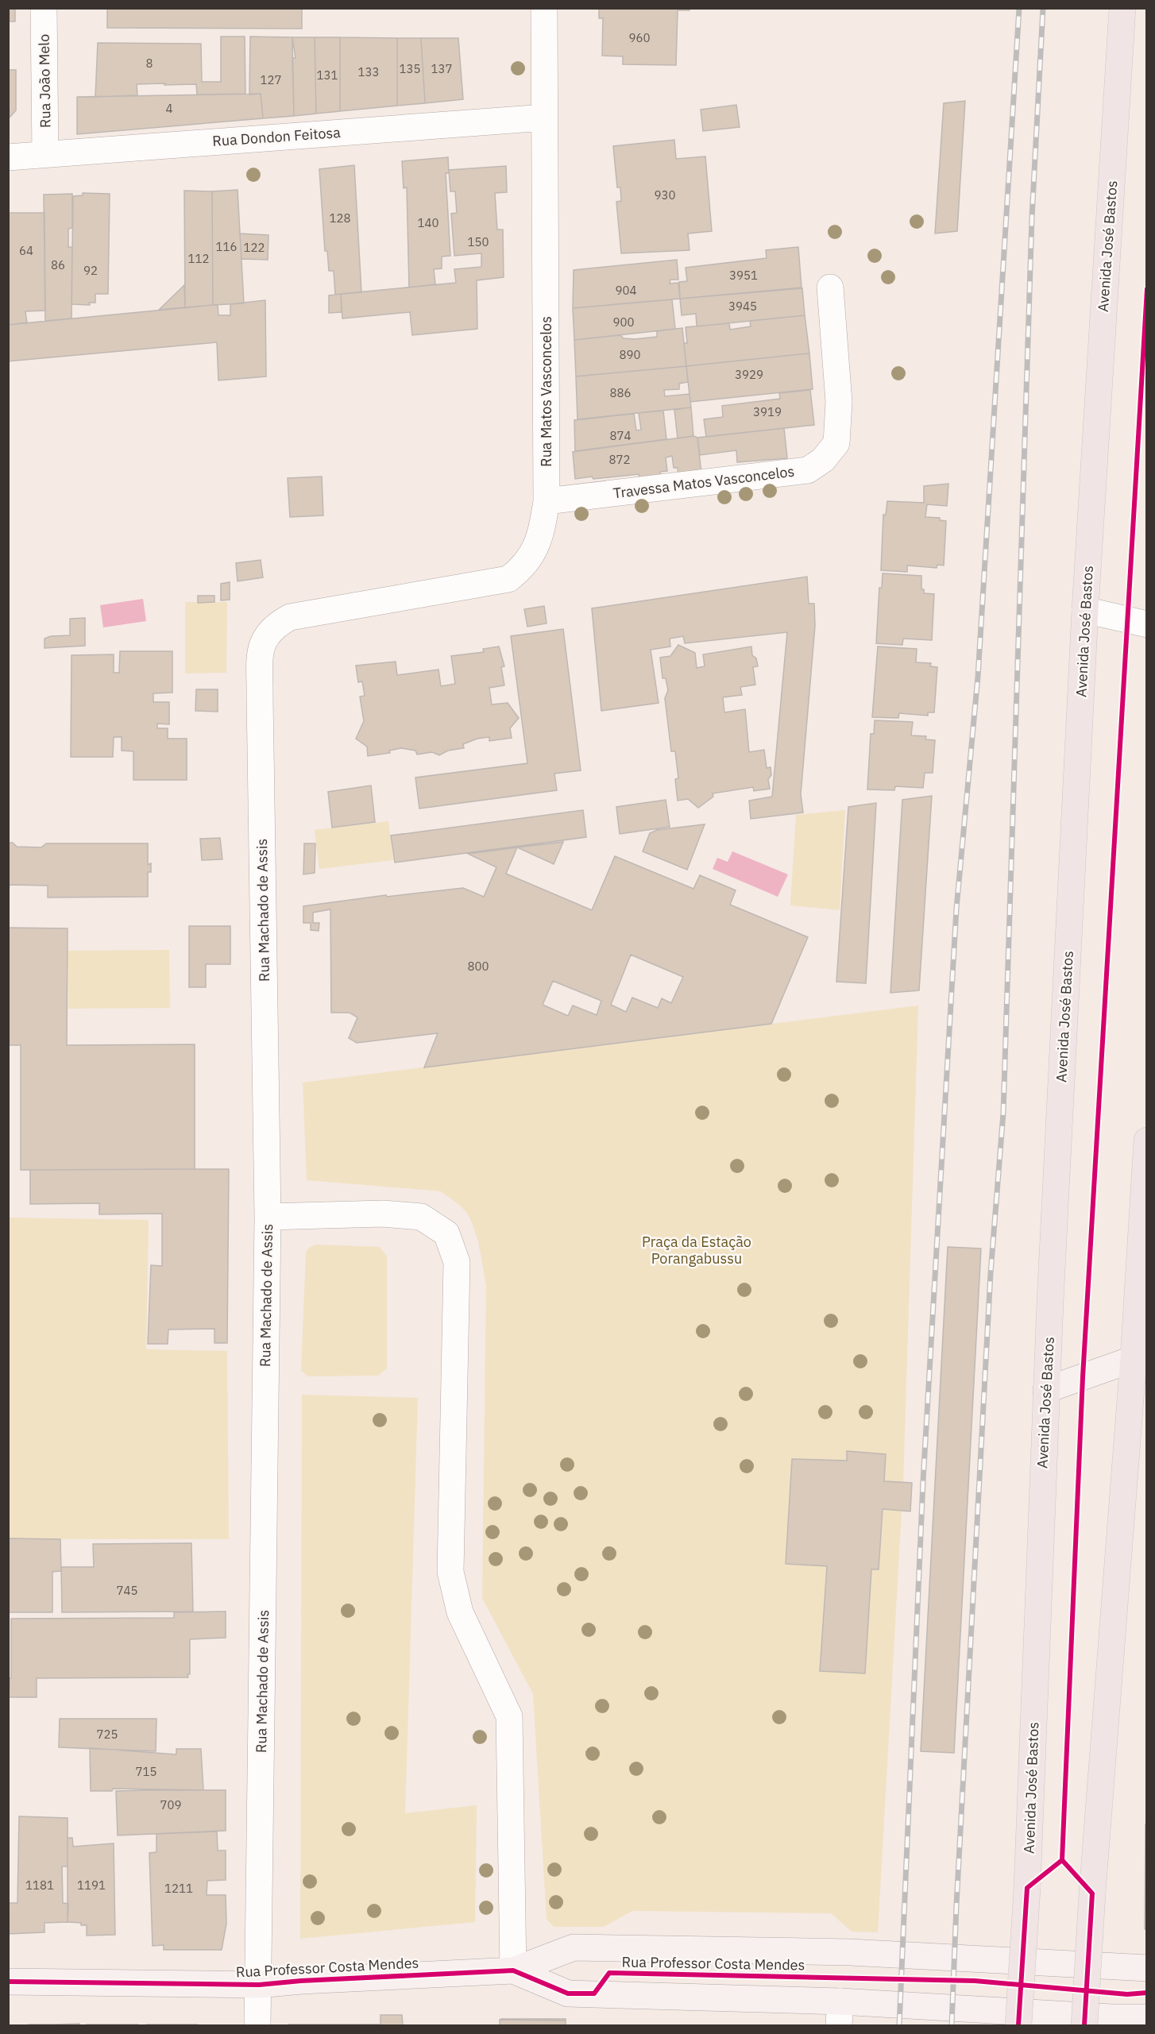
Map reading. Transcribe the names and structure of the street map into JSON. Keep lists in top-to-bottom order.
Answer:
{
  "streets": {
    "main road": ["Avenida José Bastos"],
    "street": [
      "Rua João Melo",
      "Rua Dondon Feitosa",
      "Rua Matos Vasconcelos",
      "Travessa Matos Vasconcelos",
      "Rua Machado de Assis",
      "Rua Professor Costa Mendes"
    ]
  },
  "crossings": [
    ["Rua João Melo", "Rua Dondon Feitosa"],
    ["Rua Dondon Feitosa", "Rua Matos Vasconcelos"],
    ["Rua Matos Vasconcelos", "Travessa Matos Vasconcelos"],
    ["Rua Matos Vasconcelos", "Rua Machado de Assis"],
    ["Rua Machado de Assis", "Rua Professor Costa Mendes"]
  ],
  "parks": ["Praça da Estação Porangabussu"],
  "house_numbers": [
    "960",
    "8",
    "135",
    "137",
    "133",
    "131",
    "127",
    "4",
    "930",
    "128",
    "140",
    "150",
    "116",
    "122",
    "64",
    "112",
    "86",
    "92",
    "3951",
    "904",
    "3945",
    "900",
    "890",
    "3929",
    "886",
    "3919",
    "874",
    "872",
    "800",
    "745",
    "725",
    "715",
    "709",
    "1181",
    "1191",
    "1211"
  ]
}
